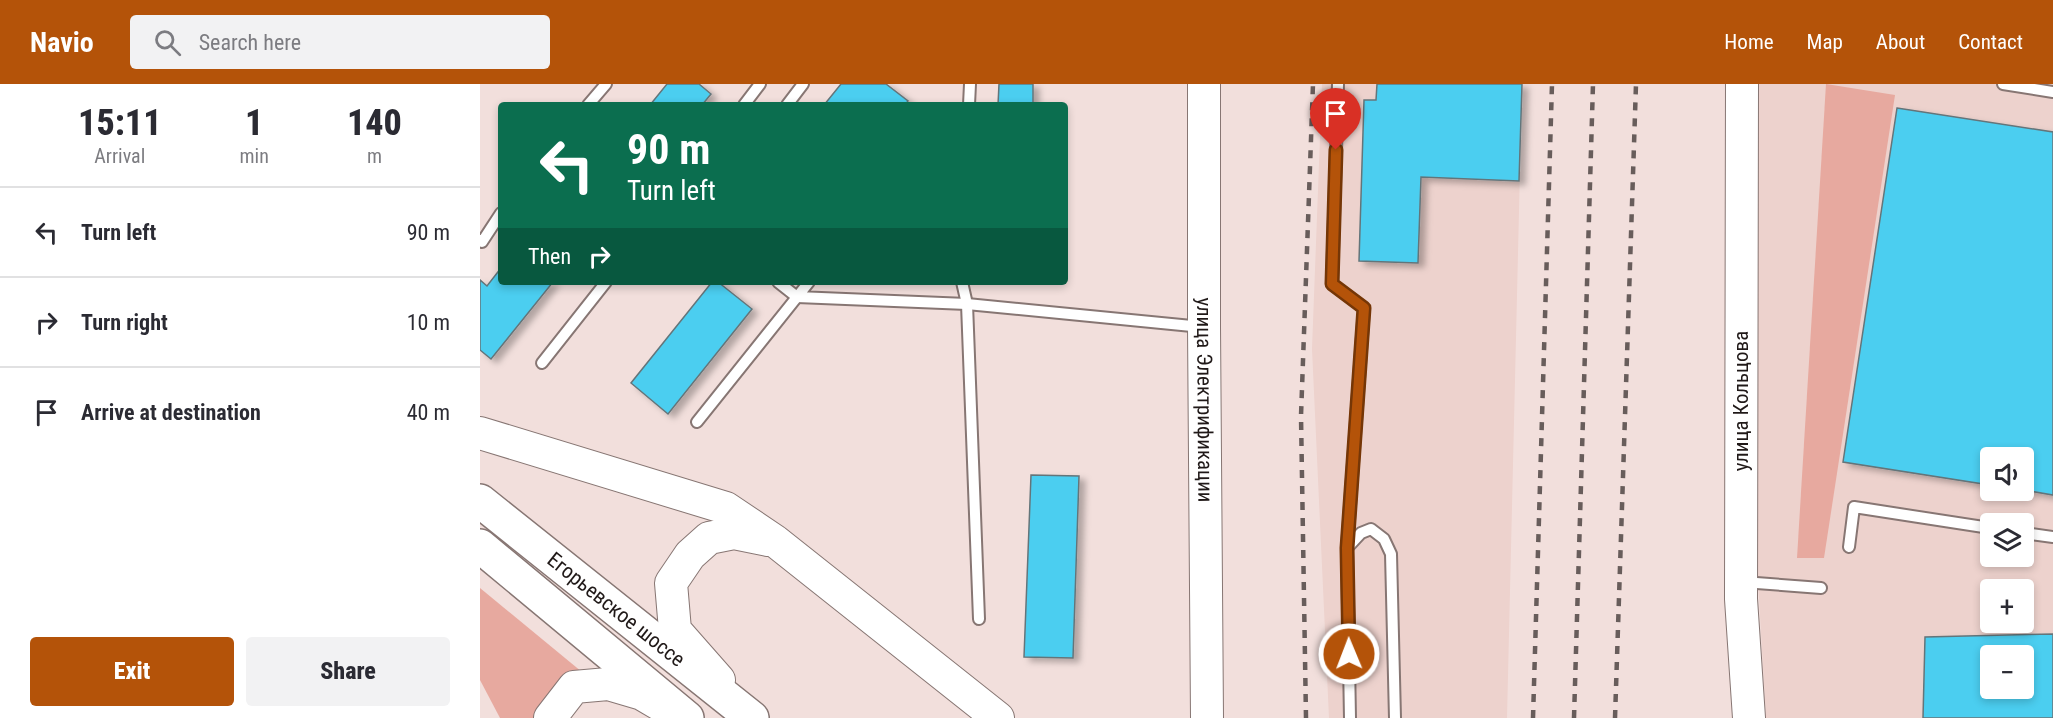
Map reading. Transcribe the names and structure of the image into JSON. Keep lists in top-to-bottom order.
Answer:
{
  "streets": {
    "main road": ["улица Электрификации", "улица Кольцова", "Егорьевское шоссе"]
  },
  "page": {
    "header": "Navio",
    "search": "Search here",
    "nav": [
      "Home",
      "Map",
      "About",
      "Contact"
    ],
    "eta": [
      "15:11",
      "Arrival",
      "1",
      "min",
      "140",
      "m"
    ],
    "turn": ["90 m", "Turn left"],
    "list": [
      {
        "name": "Turn left",
        "value": "90 m"
      },
      {
        "name": "Turn right",
        "value": "10 m"
      },
      {
        "name": "Arrive at destination",
        "value": "40 m"
      }
    ],
    "then": "Then",
    "map_buttons": ["+", "−"],
    "buttons": ["Exit", "Share"]
  }
}
